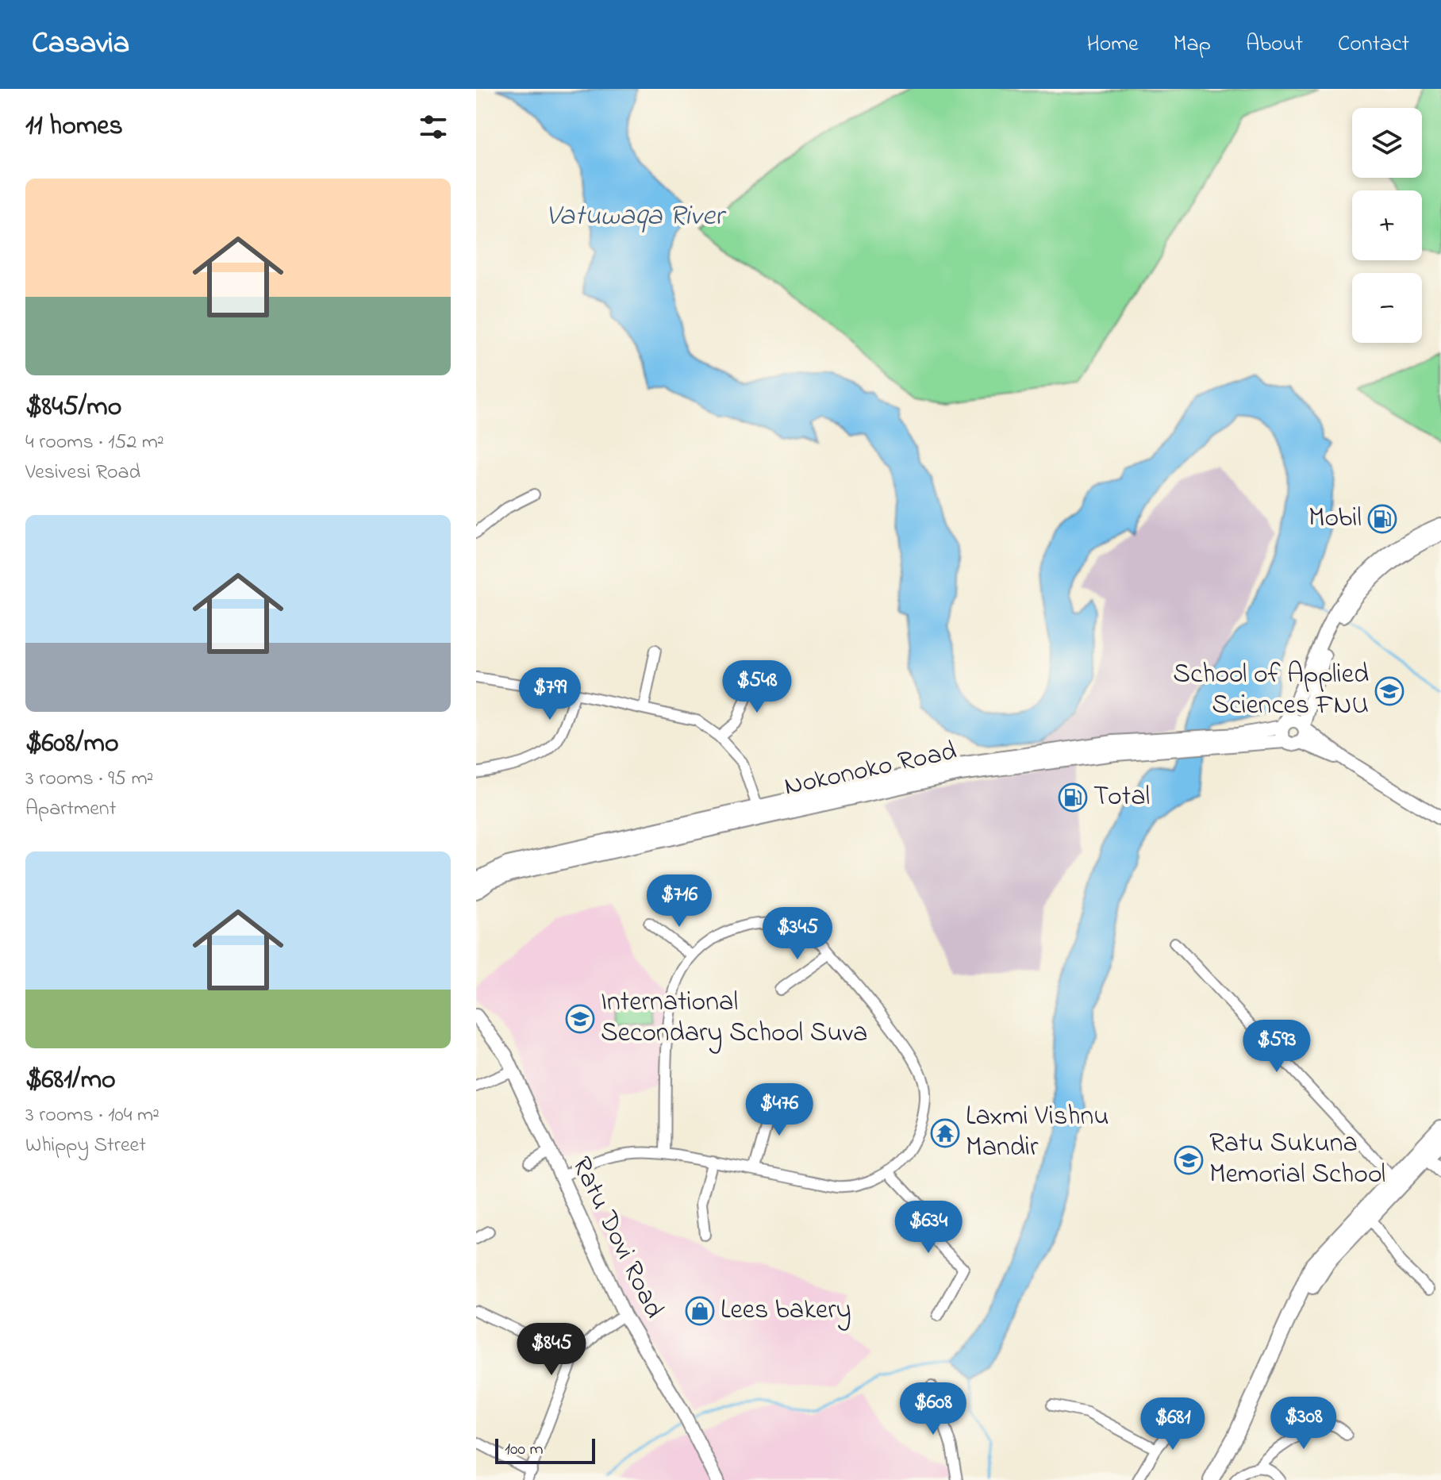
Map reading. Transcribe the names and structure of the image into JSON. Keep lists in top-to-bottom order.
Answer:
{
  "streets": {
    "main road": ["Nokonoko Road", "Ratu Dovi Road"]
  },
  "water": ["Vatuwaqa River"],
  "places": {
    "fuel station": ["Mobil", "Total"],
    "school or university": ["School of Applied Sciences FNU", "International Secondary School Suva", "Ratu Sukuna Memorial School"],
    "temple": ["Laxmi Vishnu Mandir"],
    "shop": ["Lees bakery"]
  },
  "scale_bar": "100 m",
  "page": {
    "header": "Casavia",
    "nav": [
      "Home",
      "Map",
      "About",
      "Contact"
    ],
    "heading": "11 homes",
    "map_buttons": ["+", "−"],
    "list": [
      {
        "name": "$845/mo",
        "note": "4 rooms · 152 m² · Vesivesi Road"
      },
      {
        "name": "$608/mo",
        "note": "3 rooms · 95 m² · Apartment"
      },
      {
        "name": "$681/mo",
        "note": "3 rooms · 104 m² · Whippy Street"
      }
    ],
    "price": [
      "$548",
      "$799",
      "$716",
      "$345",
      "$593",
      "$476",
      "$634",
      "$845",
      "$608",
      "$308",
      "$681"
    ],
    "scale": "100 m"
  }
}
